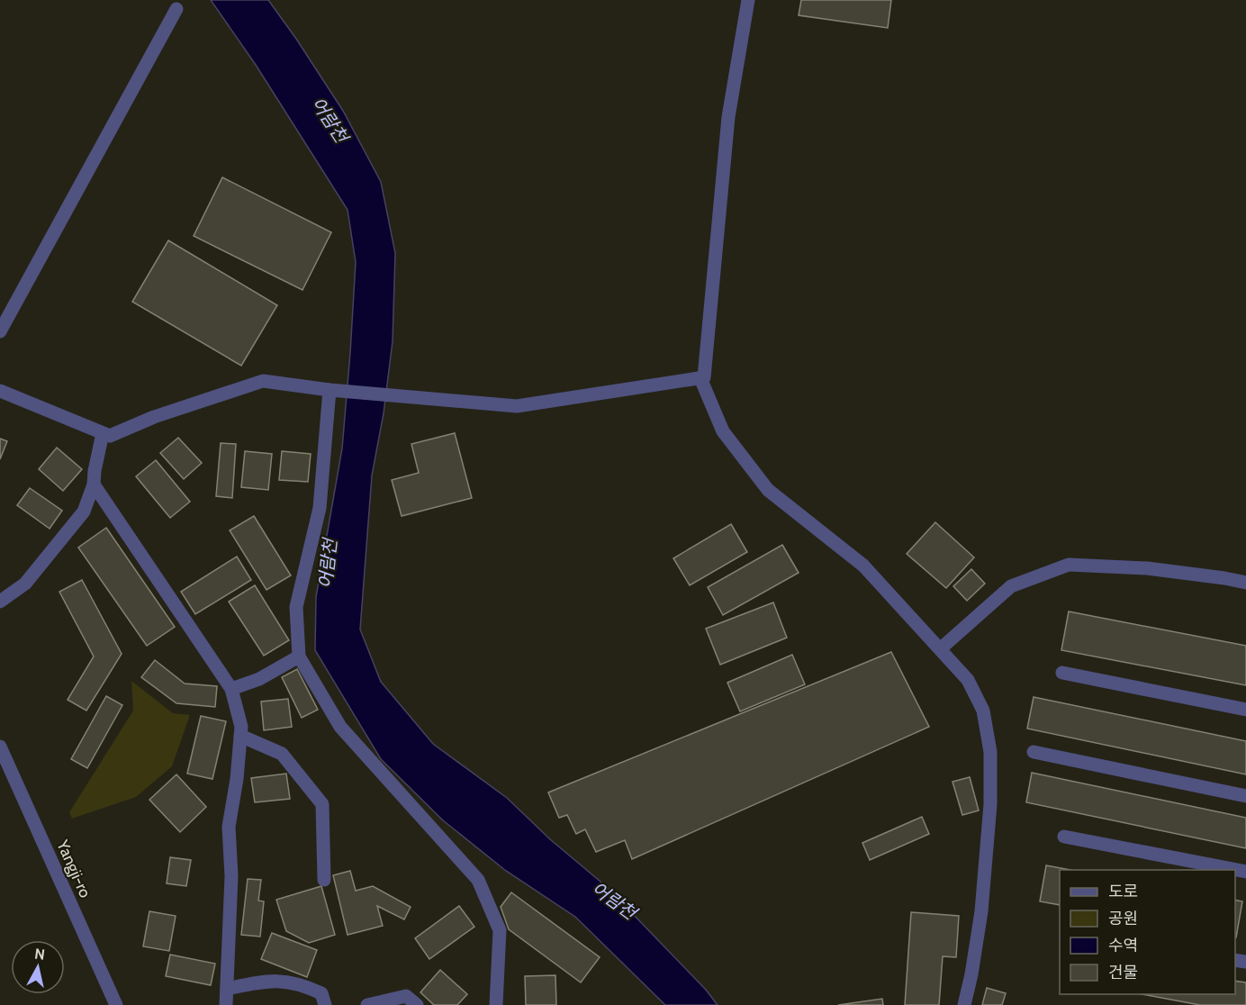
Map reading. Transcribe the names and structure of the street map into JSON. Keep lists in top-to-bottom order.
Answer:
{
  "streets": {
    "street": ["Yangji-ro"]
  },
  "water": ["어람천"],
  "legend": [
    "도로",
    "공원",
    "수역",
    "건물"
  ],
  "north": "top"
}
